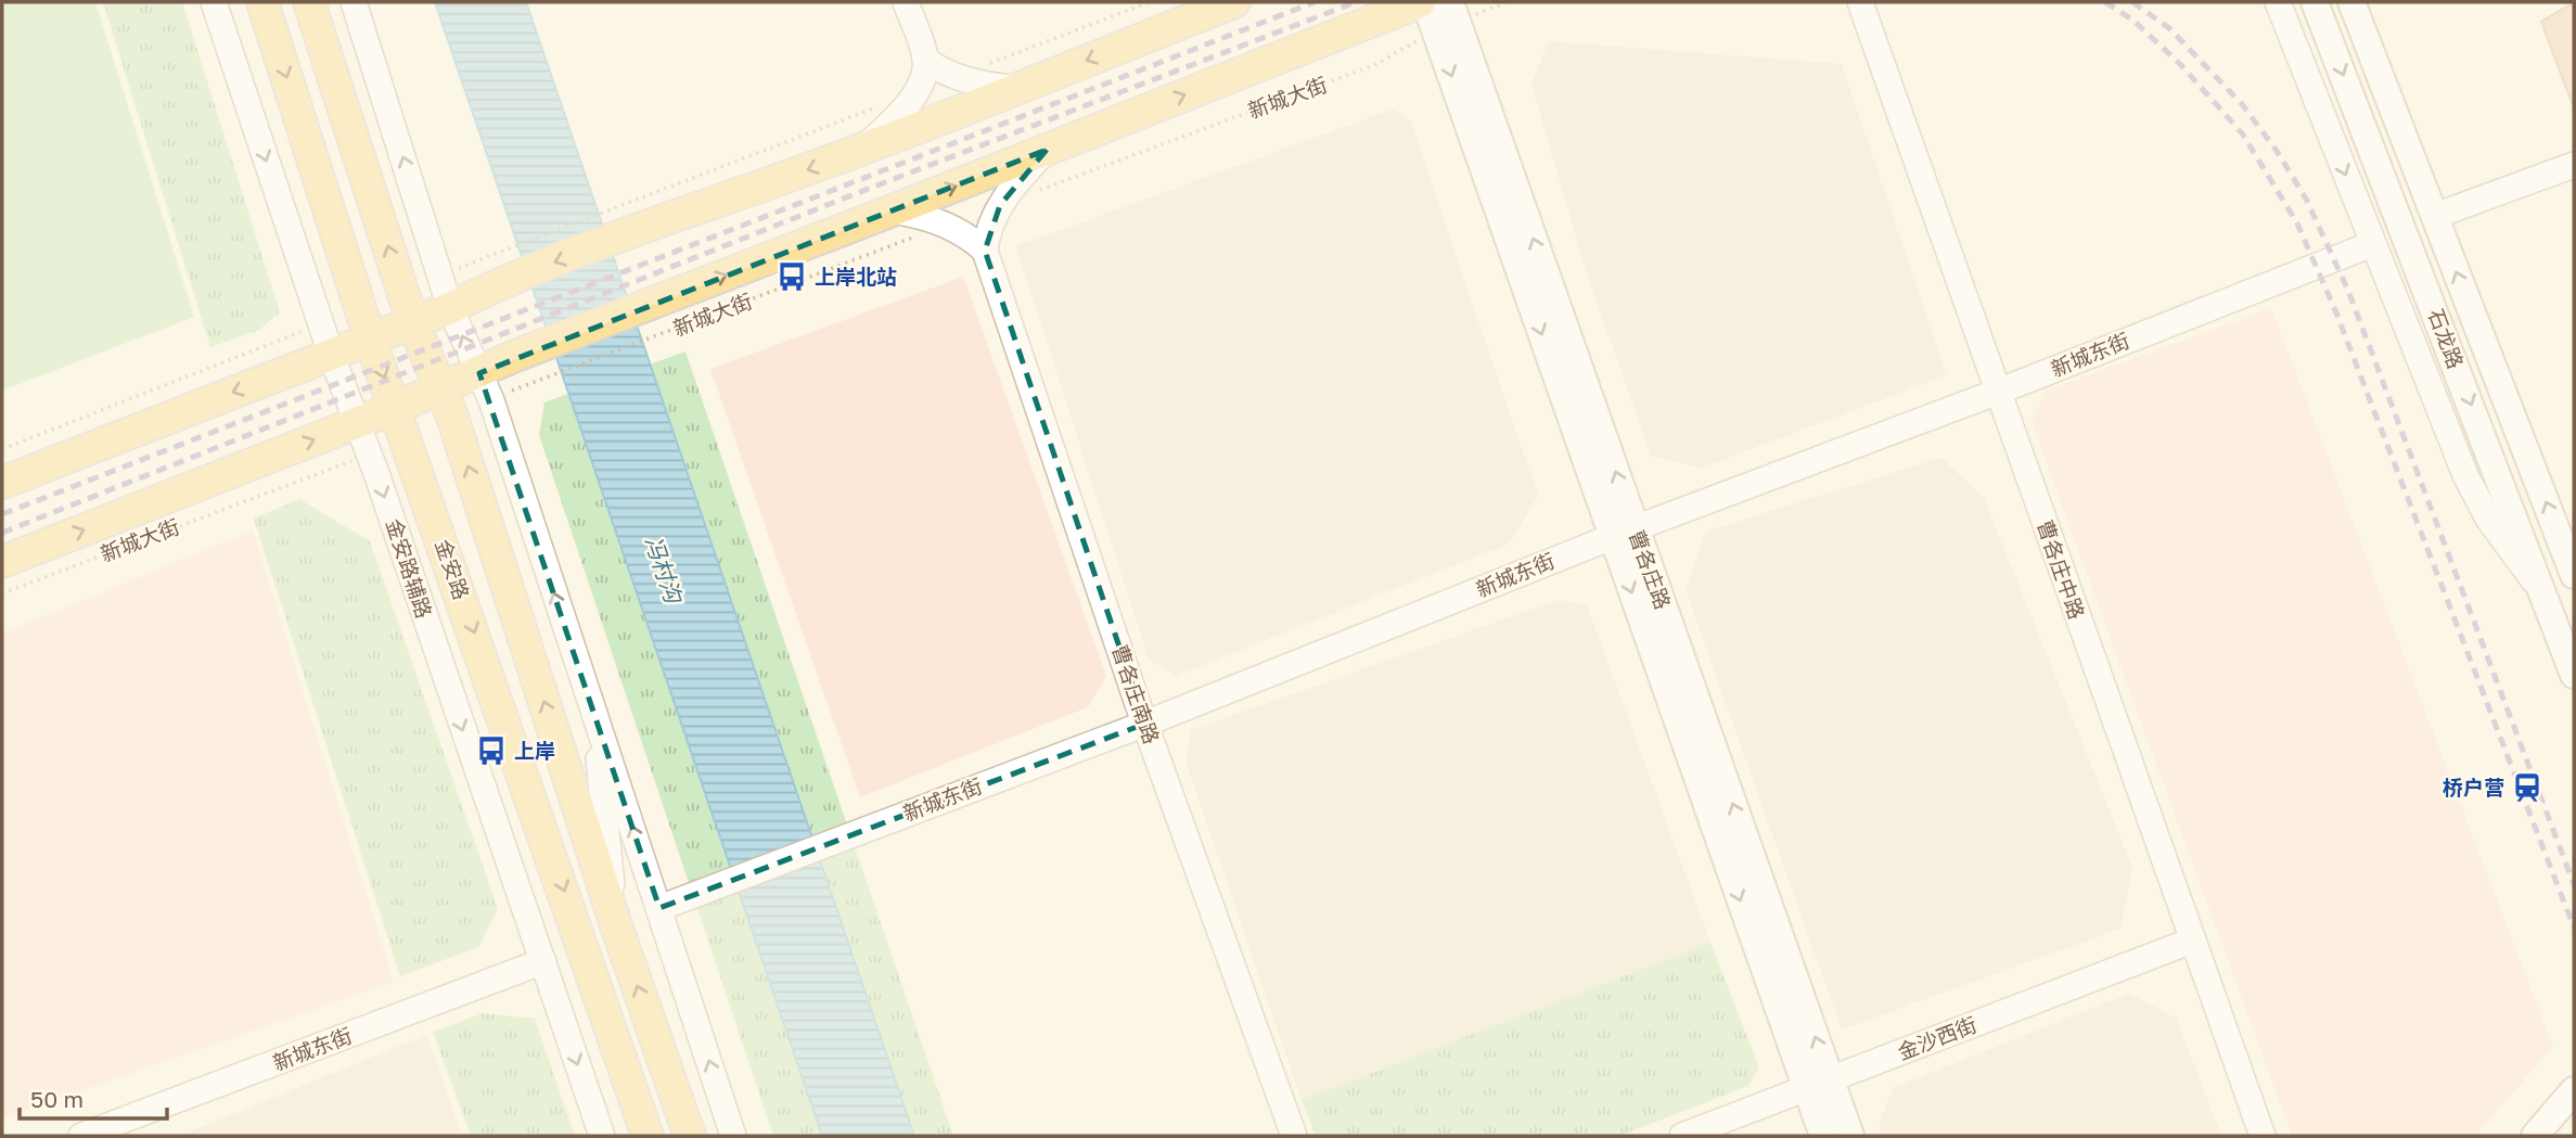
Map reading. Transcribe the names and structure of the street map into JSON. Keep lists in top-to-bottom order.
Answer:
{
  "streets": {
    "main road": [
      "新城大街",
      "石龙路",
      "金安路",
      "曹各庄路"
    ],
    "street": [
      "新城东街",
      "金安路辅路",
      "曹各庄中路",
      "曹各庄南路",
      "金沙西街"
    ]
  },
  "crossings": [
    ["新城大街", "金安路辅路"],
    ["新城大街", "金安路"],
    ["新城大街", "曹各庄路"],
    ["新城东街", "金安路辅路"],
    ["新城东街", "曹各庄路"],
    ["新城东街", "曹各庄中路"],
    ["新城东街", "曹各庄南路"],
    ["曹各庄路", "金沙西街"],
    ["曹各庄中路", "金沙西街"]
  ],
  "water": ["冯村沟"],
  "places": {
    "bus stop": ["上岸北站", "上岸"],
    "station": ["桥户营"]
  },
  "scale_bar": "50 m"
}
